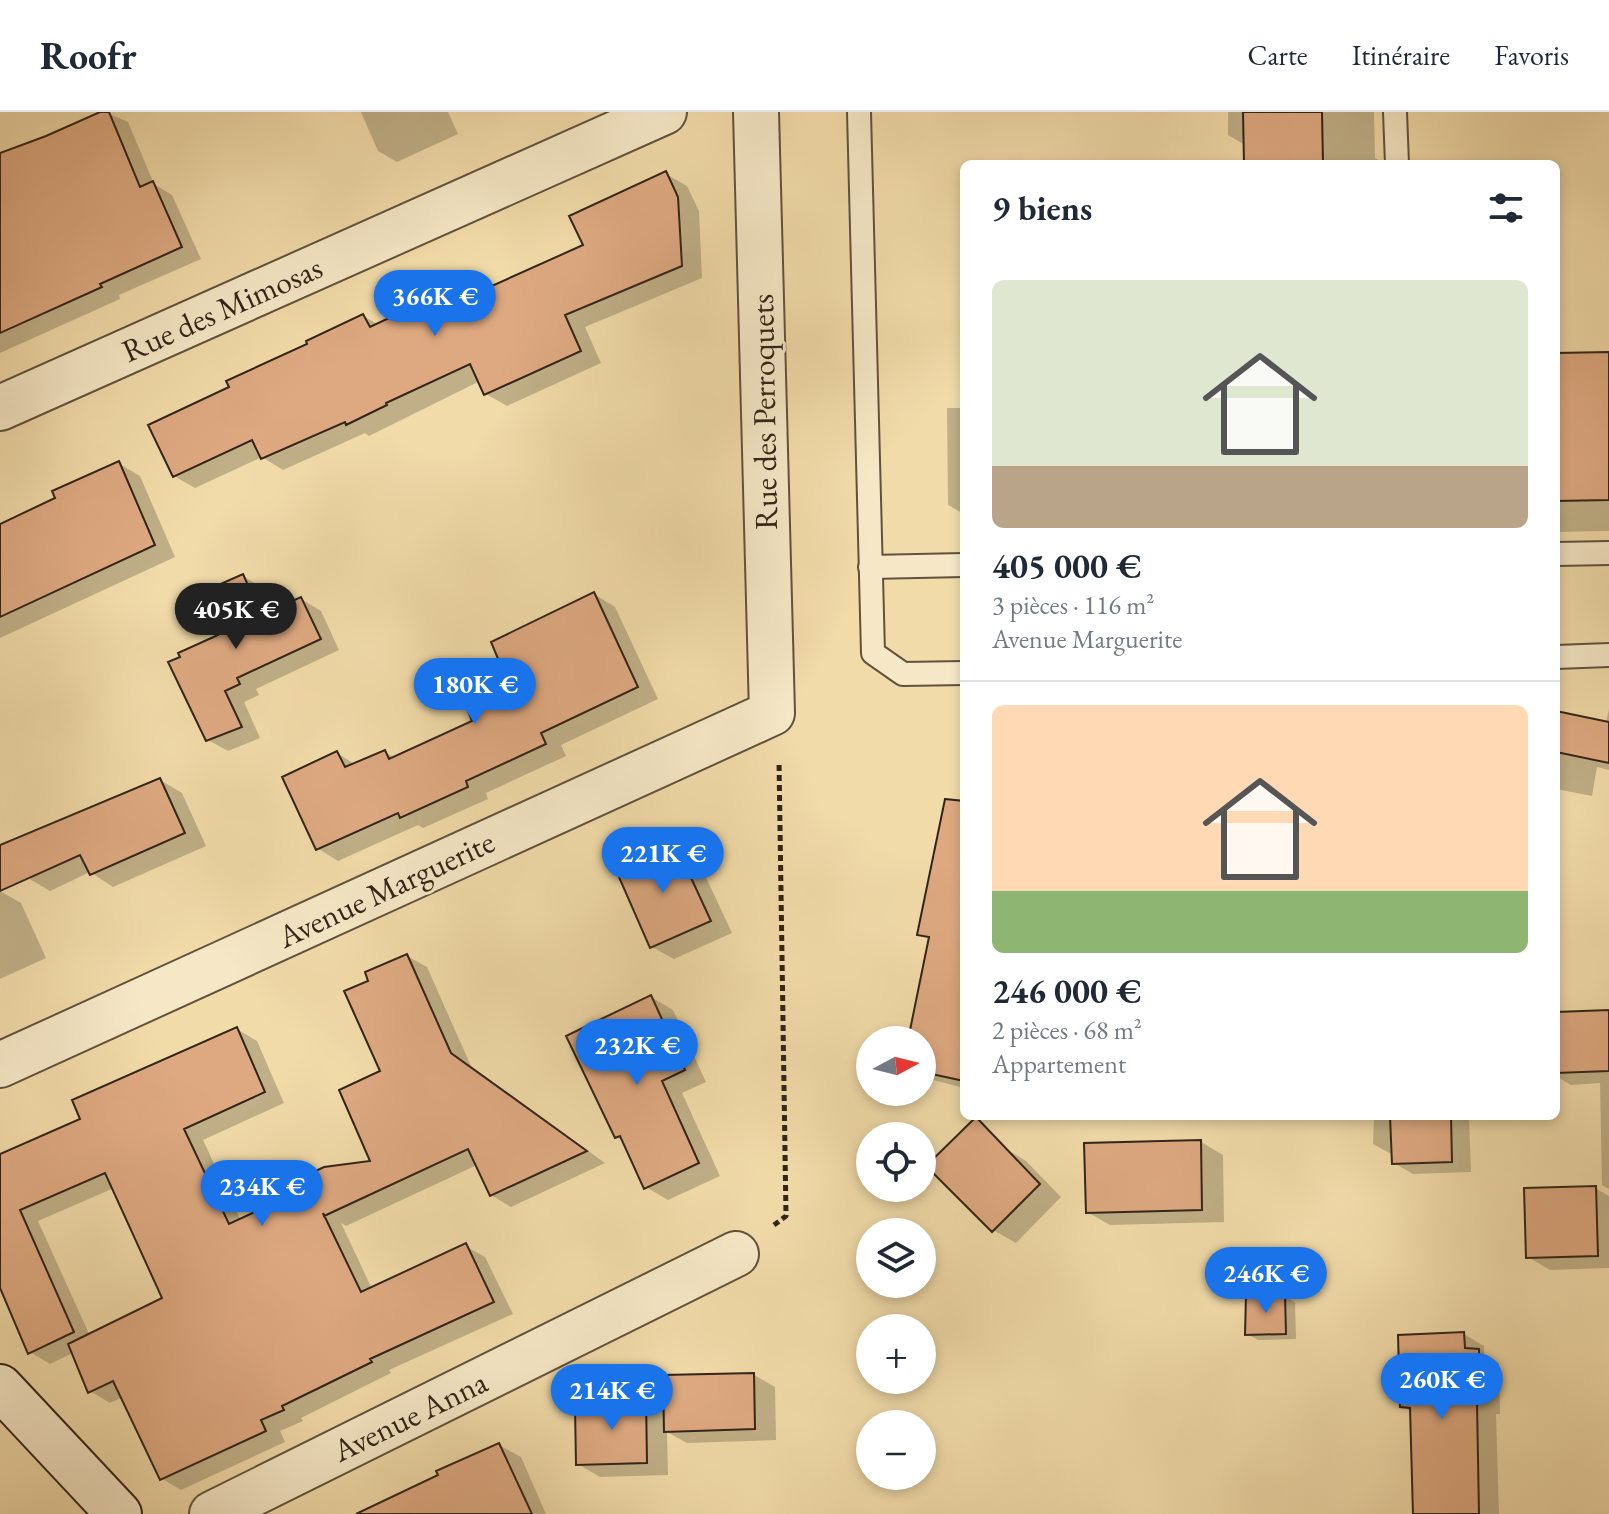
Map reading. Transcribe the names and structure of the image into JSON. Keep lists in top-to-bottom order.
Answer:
{
  "streets": {
    "street": [
      "Rue des Mimosas",
      "Rue des Perroquets",
      "Avenue Marguerite",
      "Avenue Anna"
    ]
  },
  "crossings": [
    ["Rue des Perroquets", "Avenue Marguerite"]
  ],
  "north": "right",
  "page": {
    "header": "Roofr",
    "nav": ["Carte", "Itinéraire", "Favoris"],
    "heading": "9 biens",
    "list": [
      {
        "name": "405 000 €",
        "note": "3 pièces · 116 m² · Avenue Marguerite"
      },
      {
        "name": "246 000 €",
        "note": "2 pièces · 68 m² · Appartement"
      }
    ],
    "price": [
      "366K €",
      "405K €",
      "180K €",
      "221K €",
      "232K €",
      "234K €",
      "246K €",
      "260K €",
      "214K €"
    ],
    "map_buttons": ["+", "−"]
  }
}
